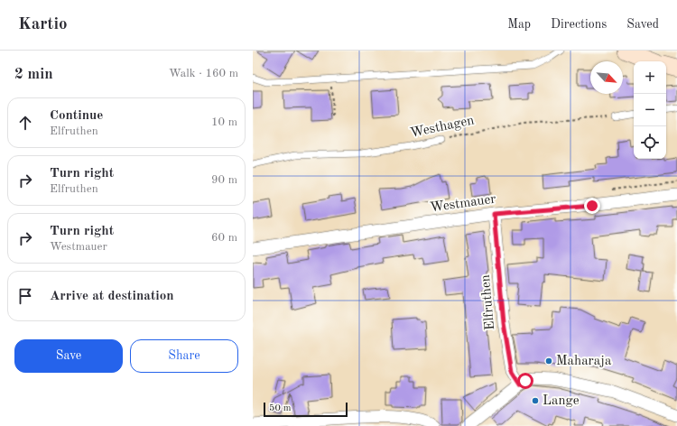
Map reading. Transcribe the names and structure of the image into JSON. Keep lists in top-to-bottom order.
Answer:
{
  "streets": {
    "street": ["Westmauer", "Elfruthen"],
    "lane": ["Westhagen"]
  },
  "crossings": [
    ["Westmauer", "Elfruthen"]
  ],
  "places": ["Maharaja", "Lange"],
  "scale_bar": "50 m",
  "north": "bottom right",
  "page": {
    "header": "Kartio",
    "nav": ["Map", "Directions", "Saved"],
    "heading": ["2 min", "Walk · 160 m"],
    "map_buttons": ["+", "−"],
    "list": [
      ["Continue", "Elfruthen", "10 m"],
      ["Turn right", "Elfruthen", "90 m"],
      ["Turn right", "Westmauer", "60 m"],
      "Arrive at destination"
    ],
    "buttons": ["Save", "Share"],
    "scale": "50 m"
  }
}
